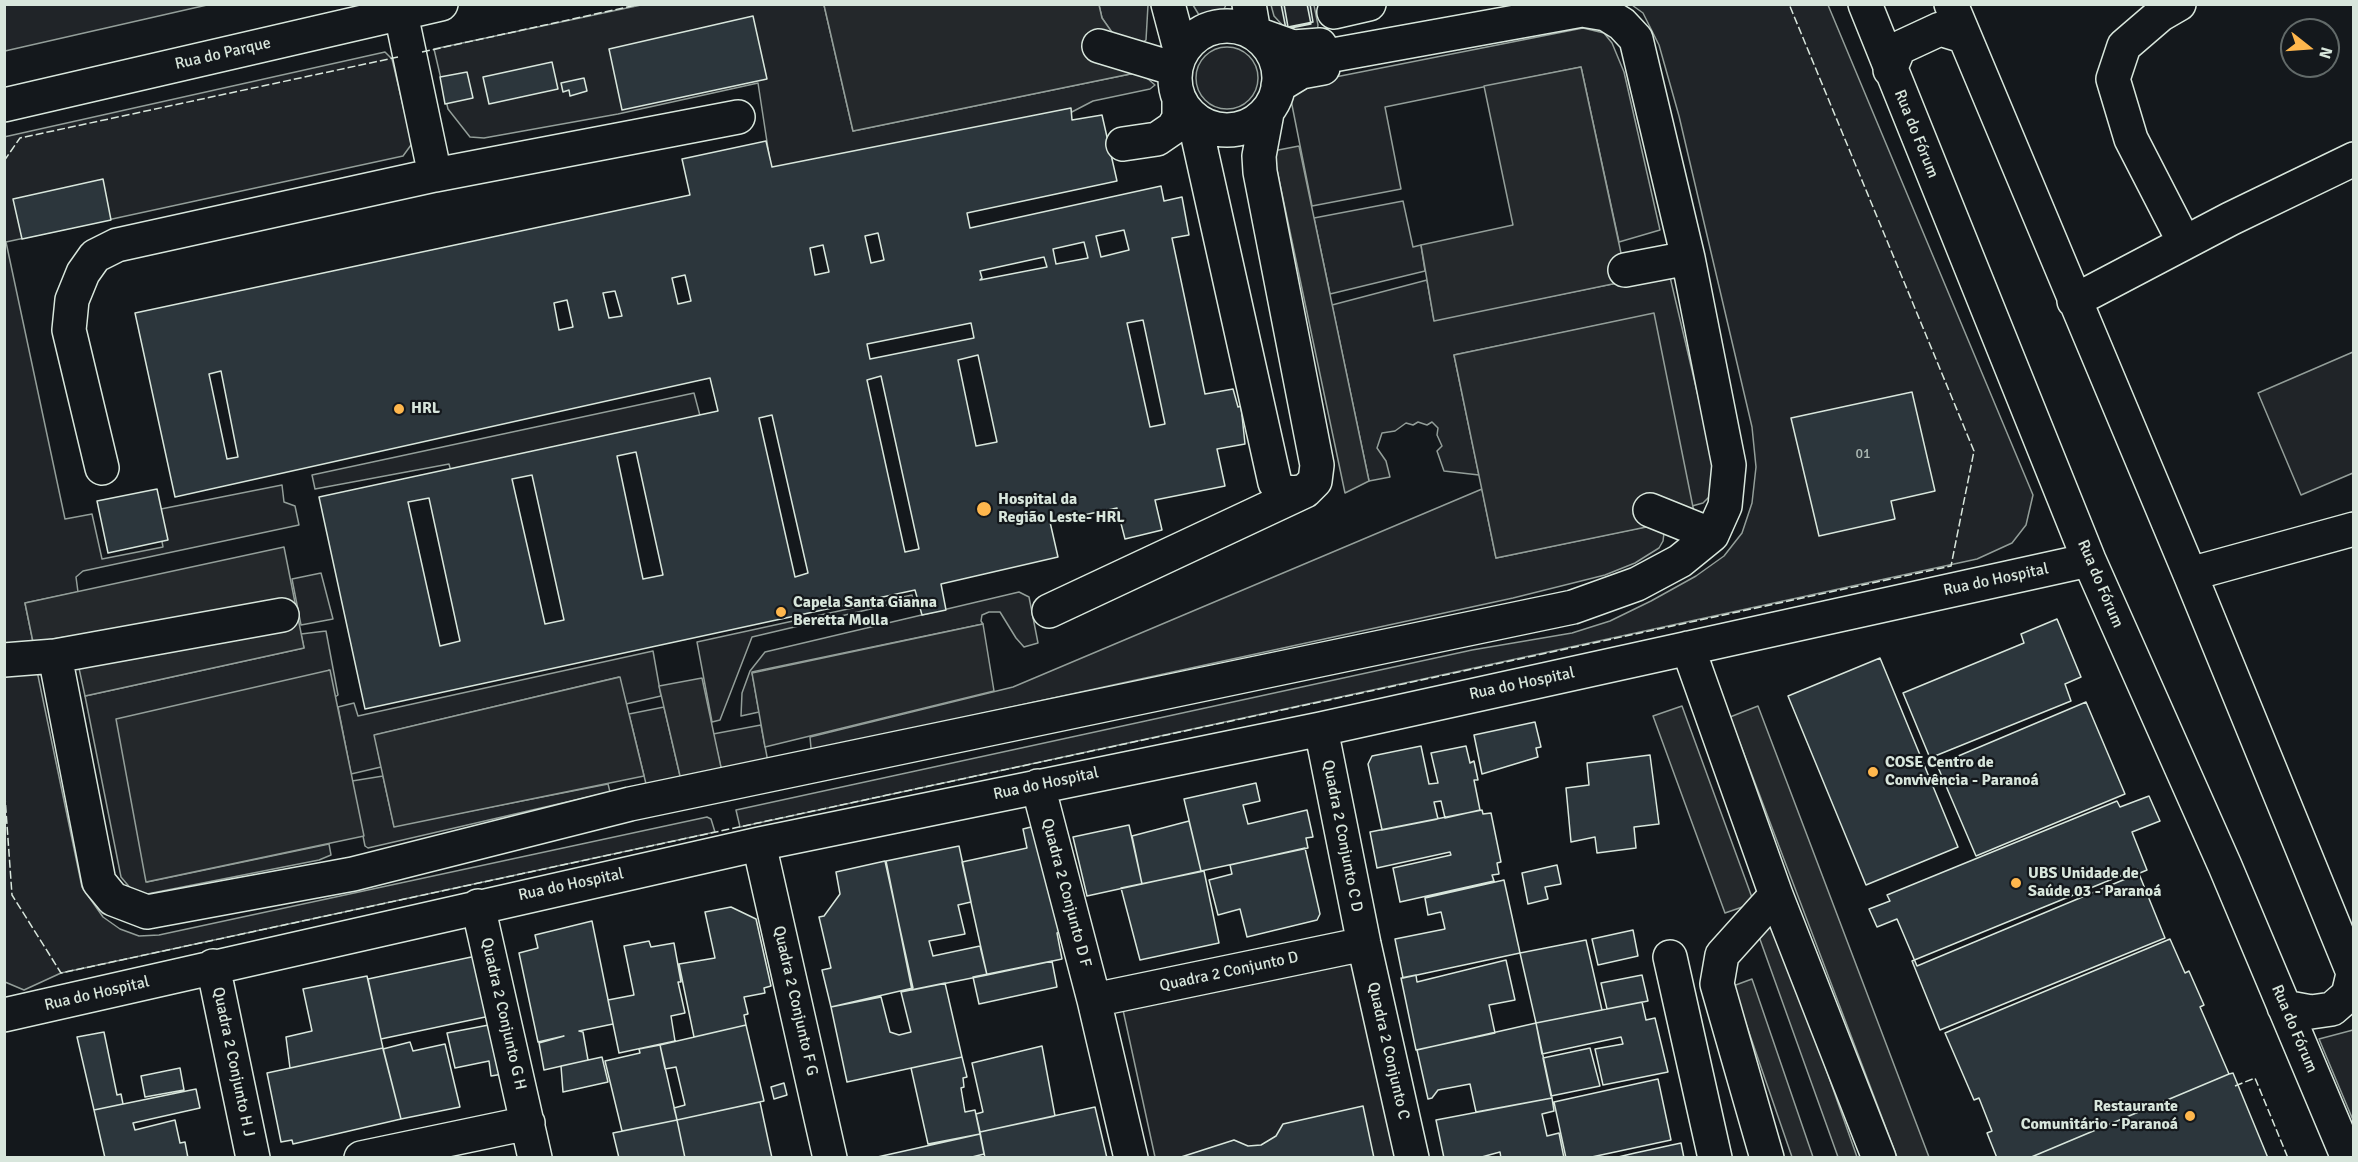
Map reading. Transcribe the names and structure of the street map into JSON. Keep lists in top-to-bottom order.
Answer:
{
  "streets": {
    "street": [
      "Rua do Parque",
      "Rua do Fórum",
      "Rua do Hospital",
      "Quadra 2 Conjunto C D",
      "Quadra 2 Conjunto D F",
      "Quadra 2 Conjunto D",
      "Quadra 2 Conjunto F G",
      "Quadra 2 Conjunto G H",
      "Quadra 2 Conjunto C",
      "Quadra 2 Conjunto H J"
    ]
  },
  "crossings": [
    ["Rua do Fórum", "Rua do Hospital"],
    ["Rua do Hospital", "Quadra 2 Conjunto C D"],
    ["Rua do Hospital", "Quadra 2 Conjunto D F"],
    ["Rua do Hospital", "Quadra 2 Conjunto F G"],
    ["Rua do Hospital", "Quadra 2 Conjunto G H"],
    ["Rua do Hospital", "Quadra 2 Conjunto H J"],
    ["Quadra 2 Conjunto C D", "Quadra 2 Conjunto D"],
    ["Quadra 2 Conjunto C D", "Quadra 2 Conjunto C"],
    ["Quadra 2 Conjunto D F", "Quadra 2 Conjunto D"],
    ["Quadra 2 Conjunto D", "Quadra 2 Conjunto C"]
  ],
  "places": [
    "HRL",
    "Hospital da Região Leste- HRL",
    "Capela Santa Gianna Beretta Molla",
    "COSE Centro de Convivência - Paranoá",
    "UBS Unidade de Saúde 03 - Paranoá",
    "Restaurante Comunitário - Paranoá"
  ],
  "house_numbers": ["01"],
  "north": "right"
}
